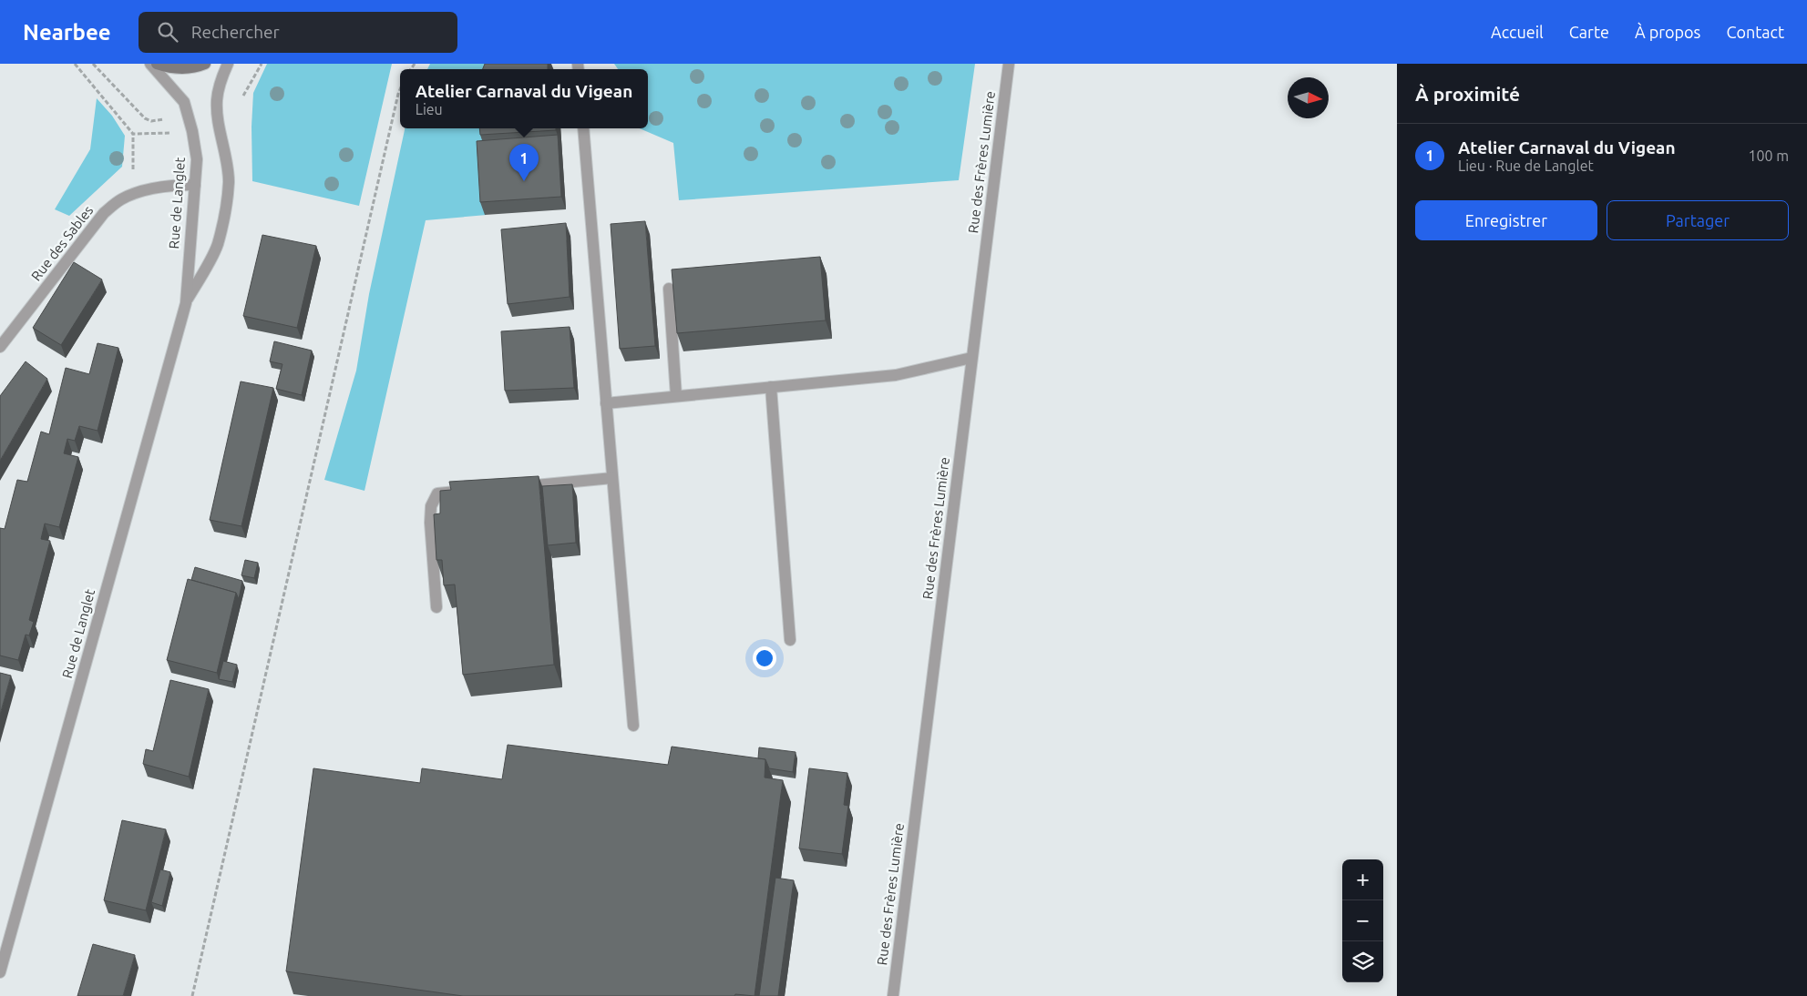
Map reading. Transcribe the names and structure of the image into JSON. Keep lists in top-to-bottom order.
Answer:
{
  "streets": {
    "street": ["Rue des Frères Lumière", "Rue de Langlet", "Rue des Sables"]
  },
  "crossings": [
    ["Rue de Langlet", "Rue des Sables"]
  ],
  "north": "right",
  "page": {
    "header": "Nearbee",
    "search": "Rechercher",
    "nav": [
      "Accueil",
      "Carte",
      "À propos",
      "Contact"
    ],
    "heading": "À proximité",
    "popup": ["Atelier Carnaval du Vigean", "Lieu"],
    "list": [
      {
        "mark": "1",
        "name": "Atelier Carnaval du Vigean",
        "note": "Lieu · Rue de Langlet",
        "value": "100 m"
      }
    ],
    "pins": "1",
    "buttons": ["Enregistrer", "Partager"],
    "map_buttons": ["+", "−"]
  }
}
